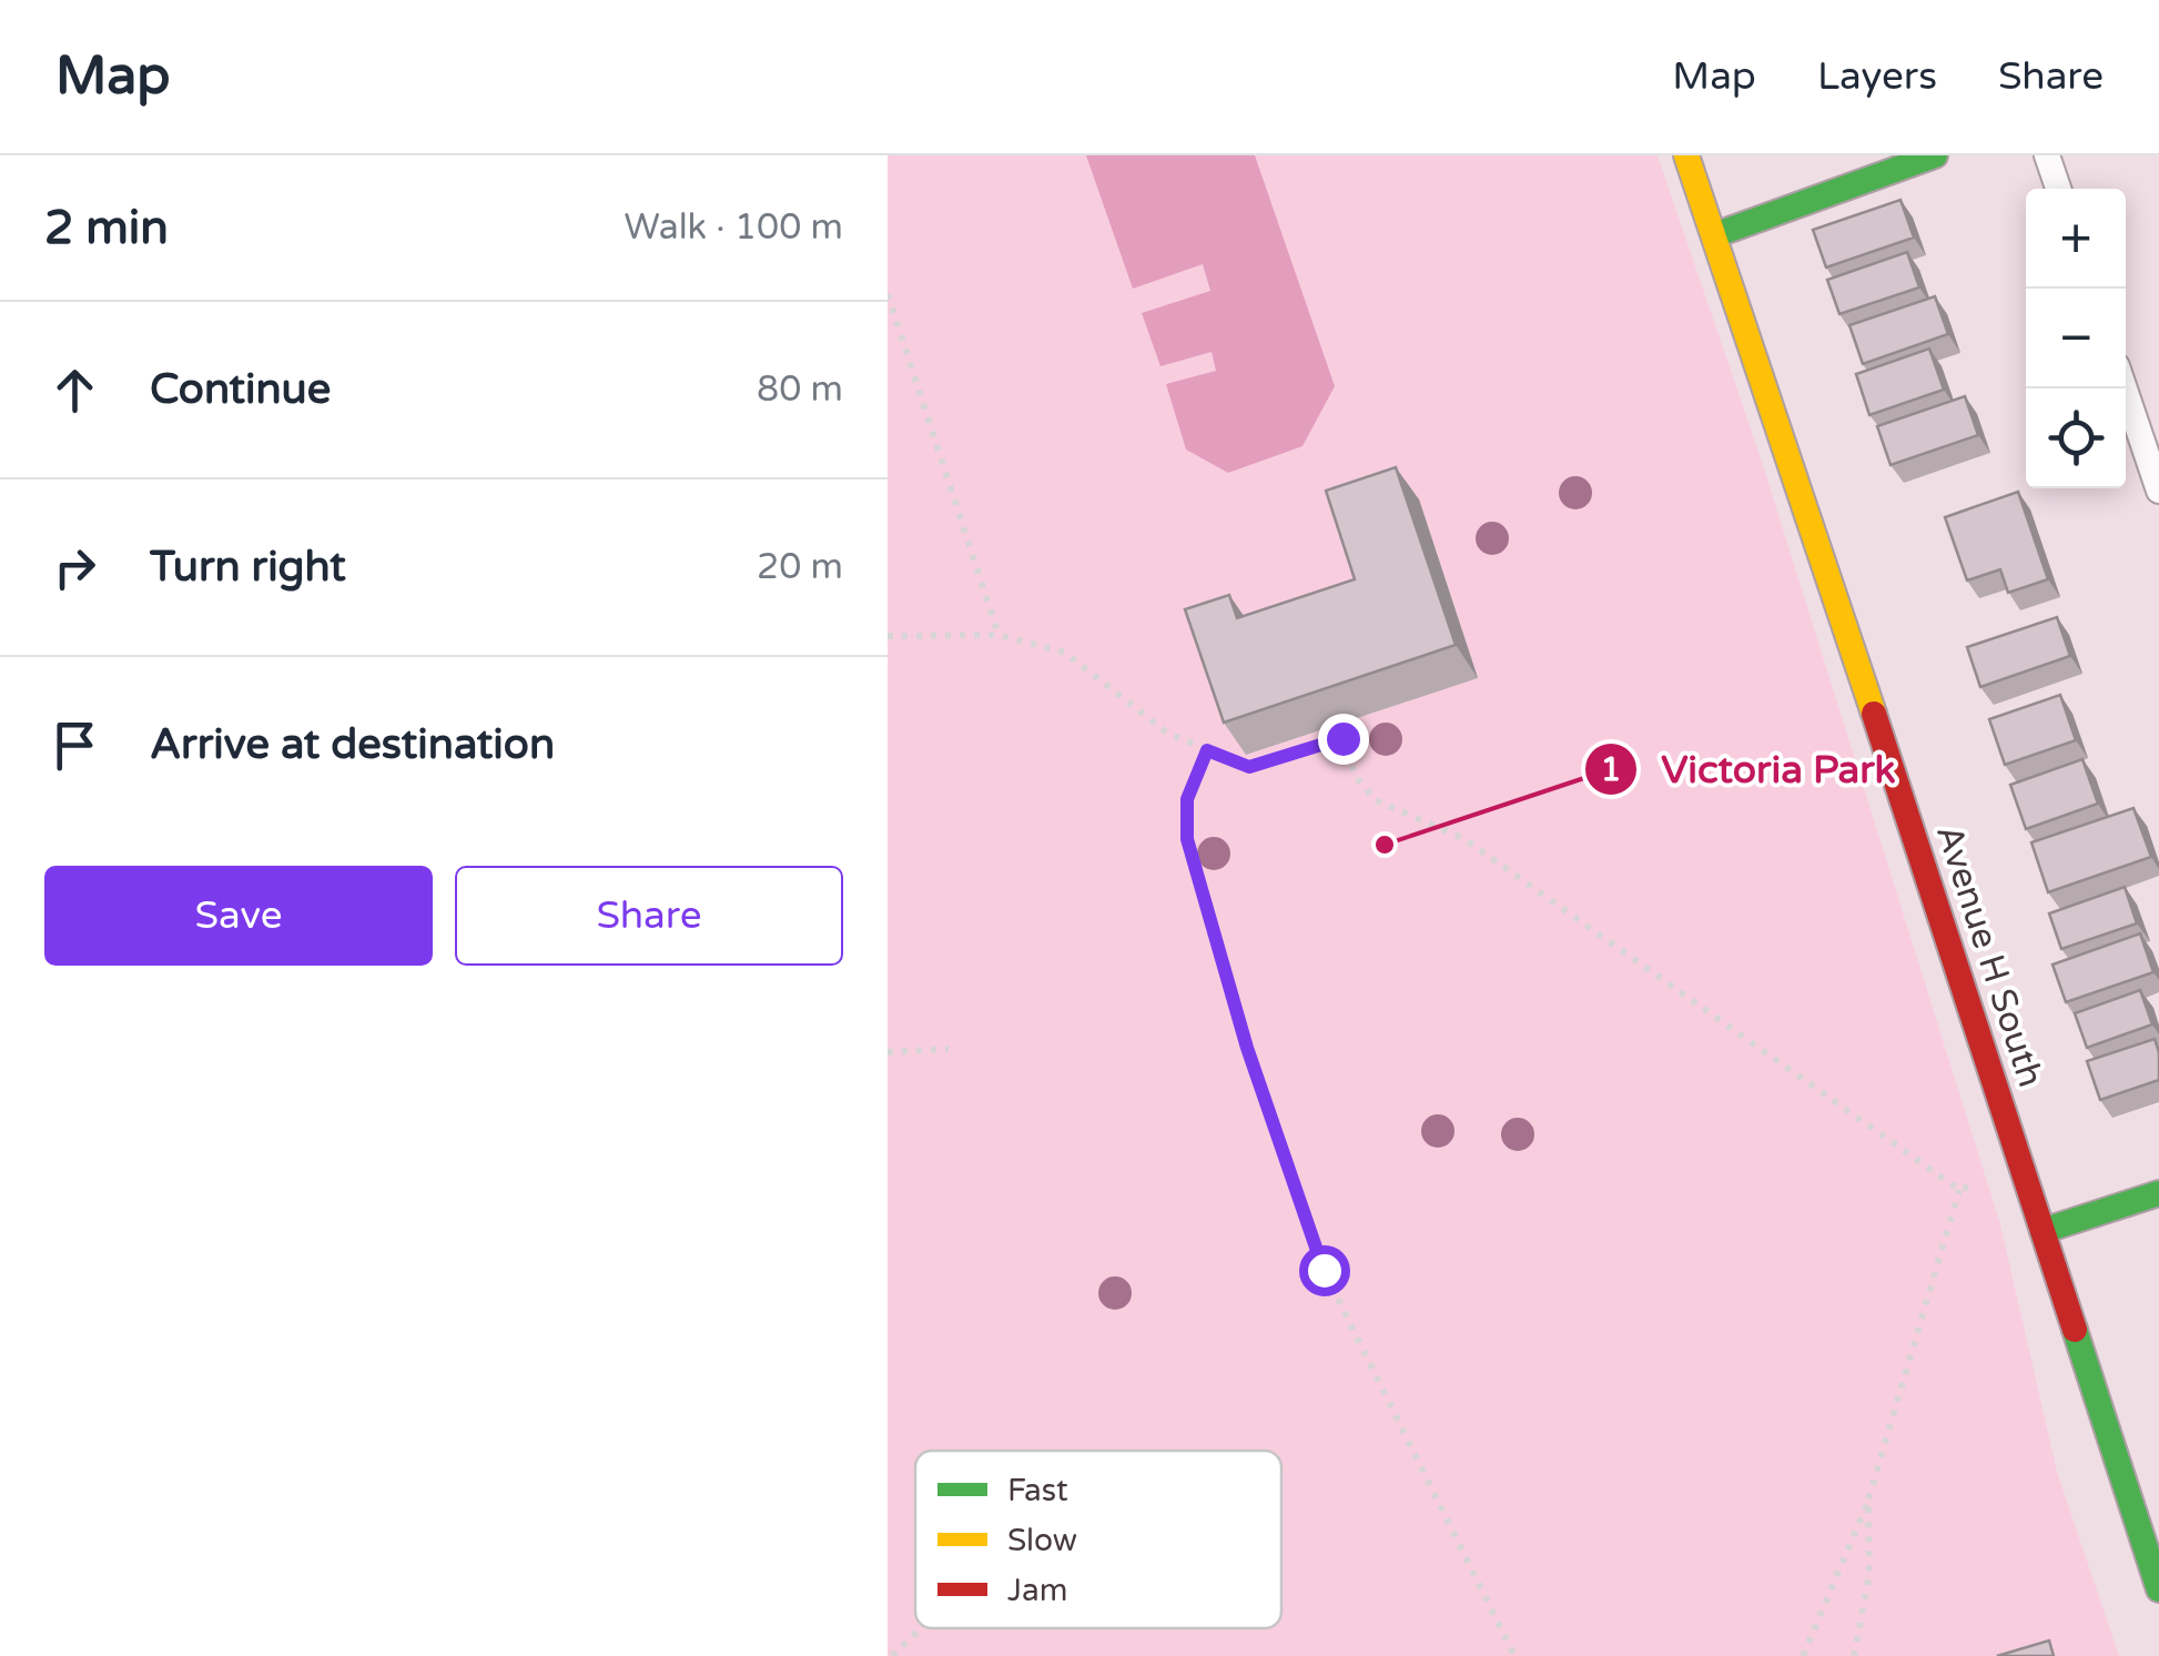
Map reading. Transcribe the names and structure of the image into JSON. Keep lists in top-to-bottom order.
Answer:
{
  "streets": {
    "street": ["Avenue H South"]
  },
  "places": ["Victoria Park"],
  "legend": ["Fast", "Slow", "Jam"],
  "page": {
    "header": "Map",
    "nav": ["Map", "Layers", "Share"],
    "heading": ["2 min", "Walk · 100 m"],
    "map_buttons": ["+", "−"],
    "list": [
      ["Continue", "80 m"],
      ["Turn right", "20 m"],
      "Arrive at destination"
    ],
    "buttons": ["Save", "Share"]
  }
}
